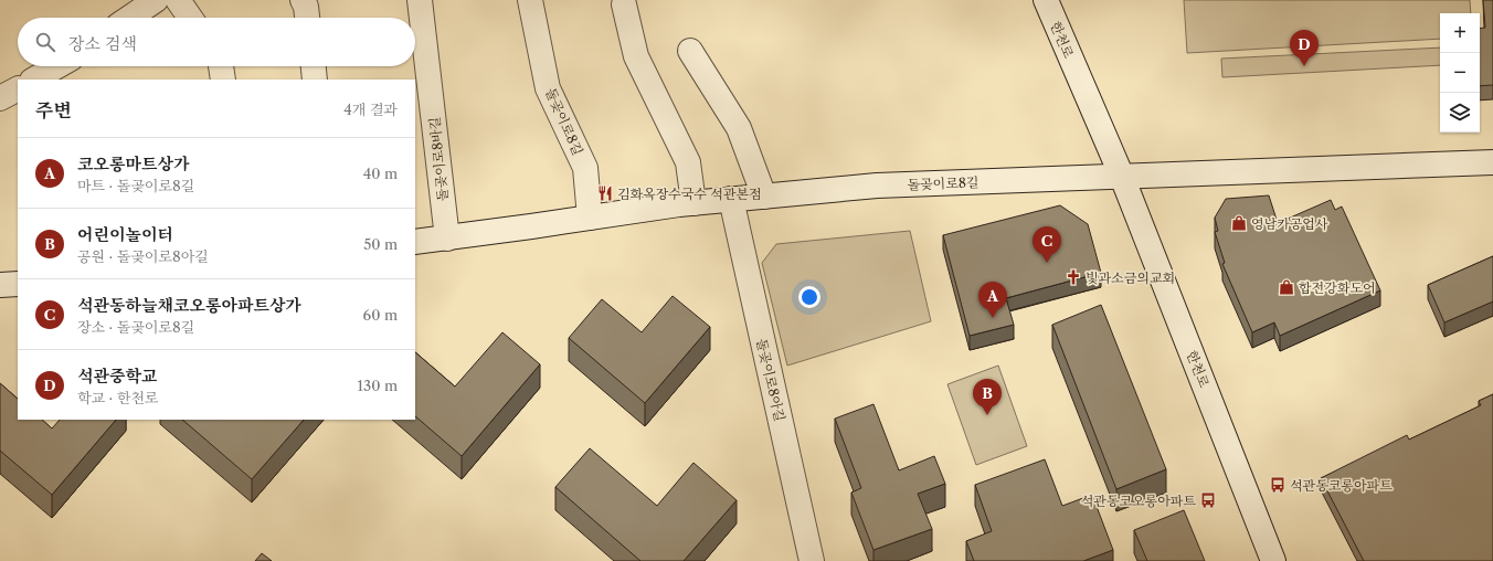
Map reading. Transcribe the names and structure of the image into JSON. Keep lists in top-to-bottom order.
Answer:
{
  "streets": {
    "street": [
      "한천로",
      "돌곶이로8길",
      "돌곶이로8바길",
      "돌곶이로8아길"
    ]
  },
  "crossings": [
    ["한천로", "돌곶이로8길"],
    ["돌곶이로8길", "돌곶이로8바길"],
    ["돌곶이로8길", "돌곶이로8아길"]
  ],
  "places": {
    "restaurant": ["김화옥장수국수 석관본점"],
    "shop": ["영남카공업사", "합전강화도어"],
    "church": ["빛과소금의교회"],
    "bus stop": ["석관동코롱아파트", "석관동코오롱아파트"]
  },
  "page": {
    "map_buttons": ["+", "−"],
    "search": "장소 검색",
    "pins": [
      "D",
      "C",
      "A",
      "B"
    ],
    "heading": ["주변", "4개 결과"],
    "list": [
      {
        "mark": "A",
        "name": "코오롱마트상가",
        "note": "마트 · 돌곶이로8길",
        "value": "40 m"
      },
      {
        "mark": "B",
        "name": "어린이놀이터",
        "note": "공원 · 돌곶이로8아길",
        "value": "50 m"
      },
      {
        "mark": "C",
        "name": "석관동하늘채코오롱아파트상가",
        "note": "장소 · 돌곶이로8길",
        "value": "60 m"
      },
      {
        "mark": "D",
        "name": "석관중학교",
        "note": "학교 · 한천로",
        "value": "130 m"
      }
    ]
  }
}
